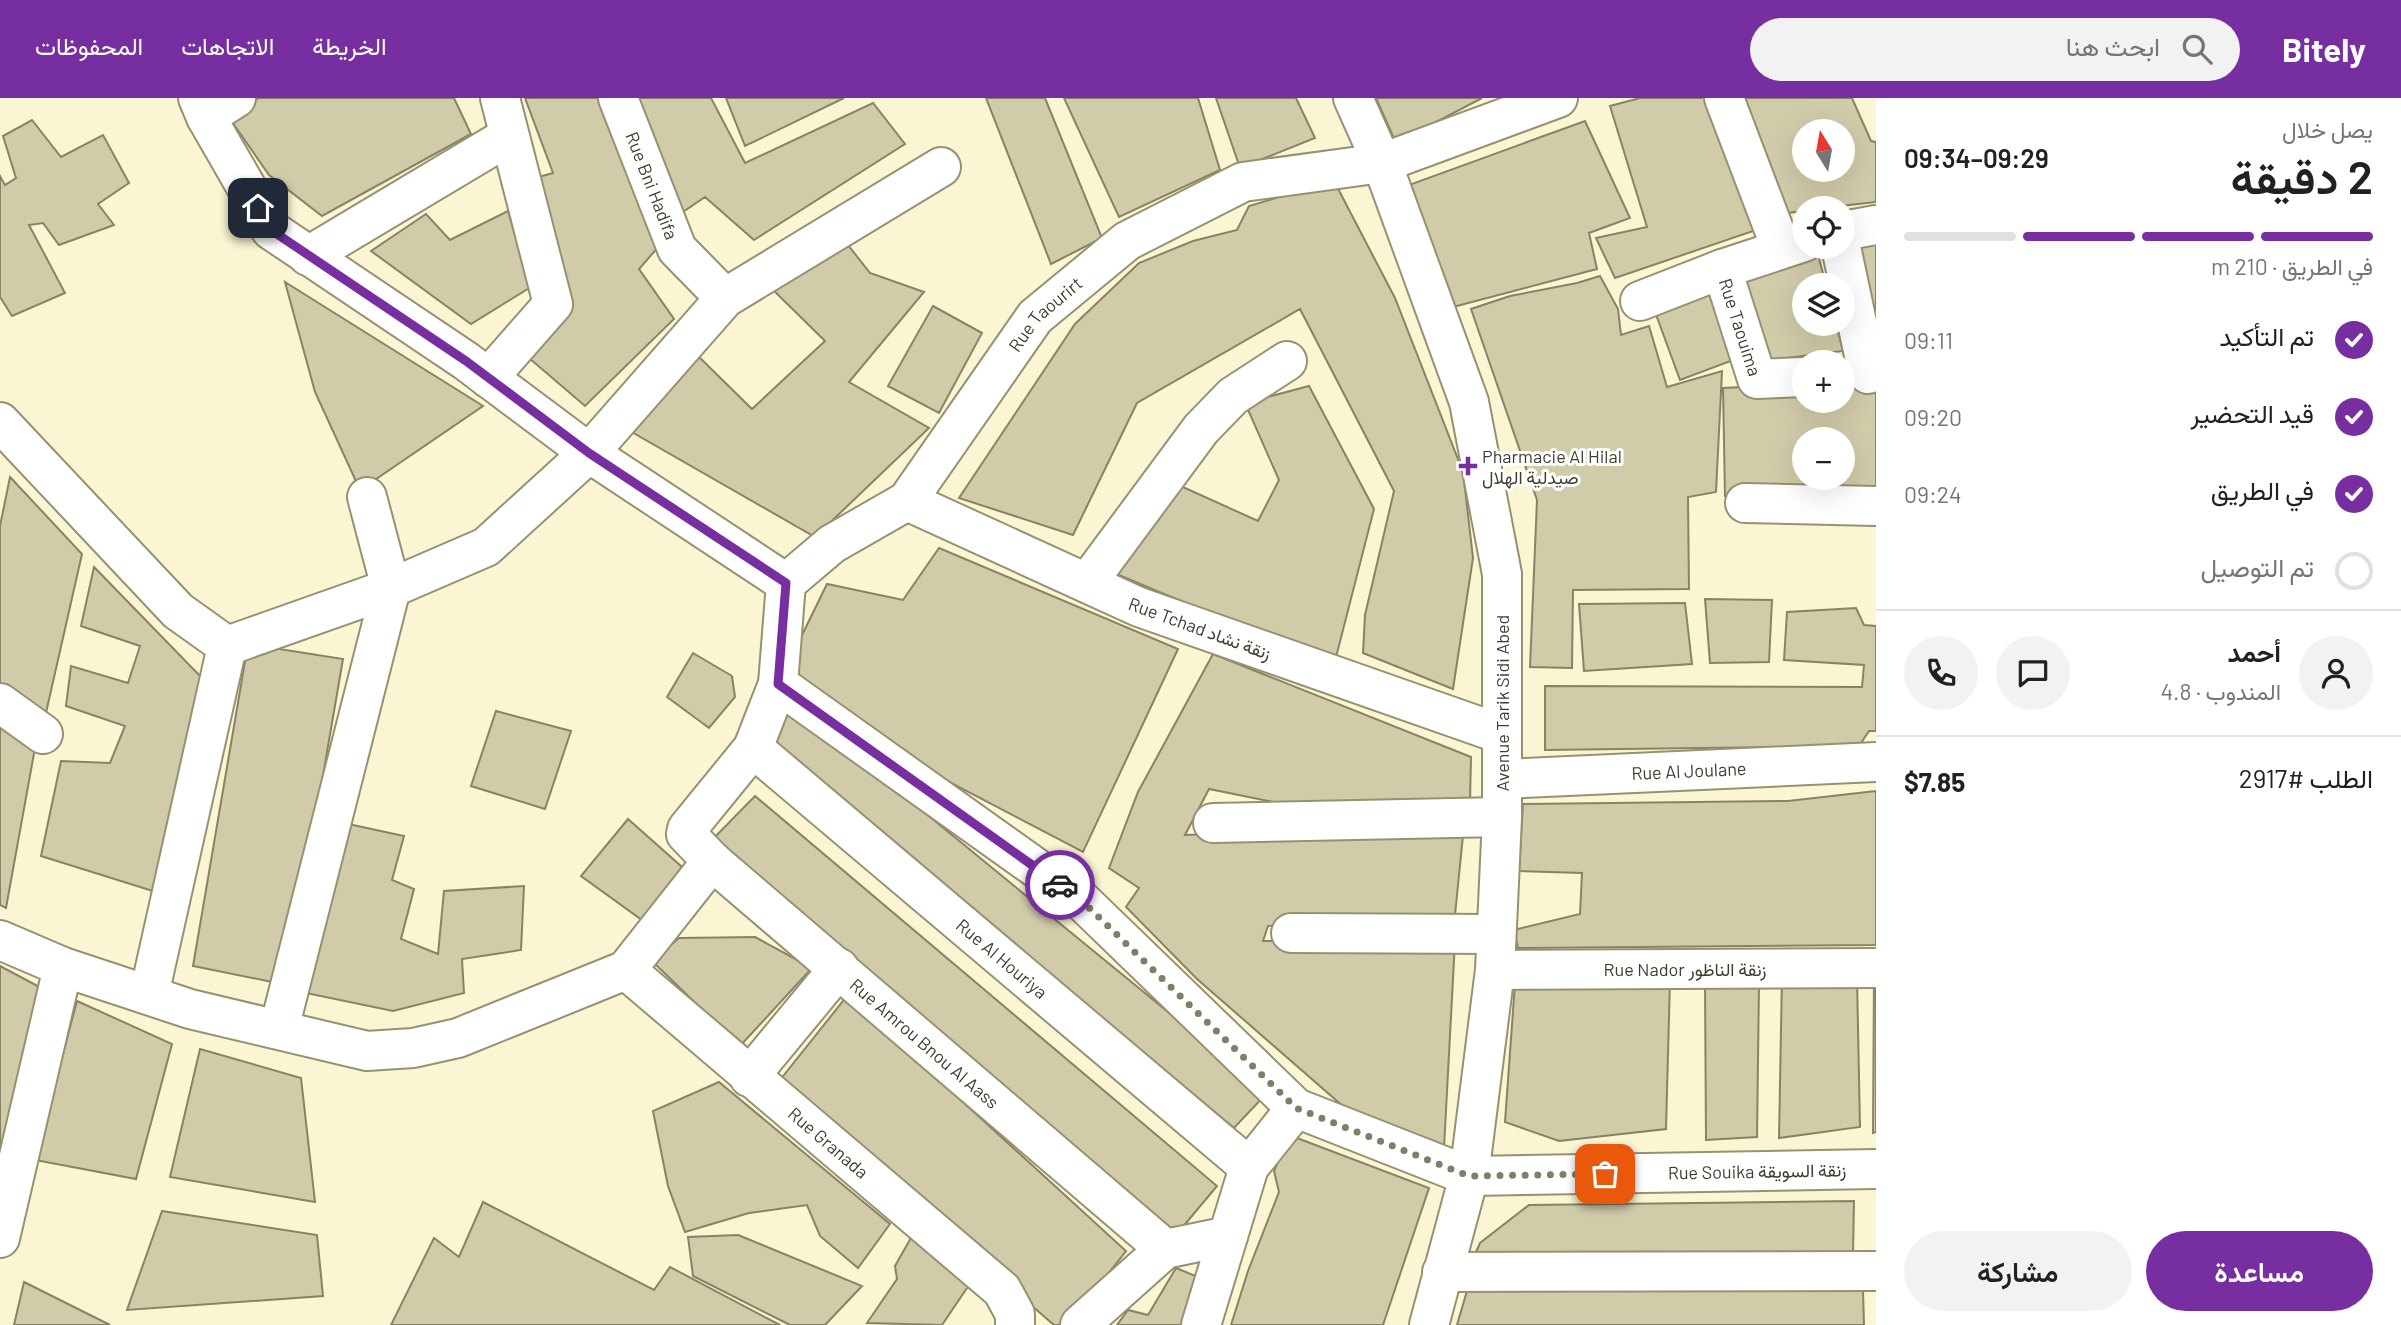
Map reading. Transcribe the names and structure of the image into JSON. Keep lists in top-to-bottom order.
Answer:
{
  "streets": {
    "street": [
      "Rue Bni Hadifa",
      "Rue Taourirt",
      "Rue Taouima",
      "Rue Tchad زنقة نشاد",
      "Avenue Tarik Sidi Abed",
      "Rue Al Joulane",
      "Rue Al Houriya",
      "Rue Nador زنقة الناظور",
      "Rue Amrou Bnou Al Aass",
      "Rue Granada",
      "Rue Souika زنقة السويقة"
    ]
  },
  "crossings": [
    ["Rue Taourirt", "Rue Tchad زنقة نشاد"],
    ["Rue Taourirt", "Avenue Tarik Sidi Abed"],
    ["Rue Tchad زنقة نشاد", "Avenue Tarik Sidi Abed"],
    ["Avenue Tarik Sidi Abed", "Rue Al Joulane"],
    ["Avenue Tarik Sidi Abed", "Rue Nador زنقة الناظور"],
    ["Avenue Tarik Sidi Abed", "Rue Souika زنقة السويقة"],
    ["Rue Al Houriya", "Rue Amrou Bnou Al Aass"]
  ],
  "places": {
    "health": ["Pharmacie Al Hilal صيدلية الهلال"]
  },
  "north": "top",
  "page": {
    "header": "Bitely",
    "search": "ابحث هنا",
    "nav": ["الخريطة", "الاتجاهات", "المحفوظات"],
    "heading": ["2 دقيقة", "يصل خلال", "09:29–09:34"],
    "panel": [
      "أحمد",
      "المندوب · 4.8",
      "الطلب #2917",
      "$7.85"
    ],
    "map_buttons": ["+", "−"],
    "bar": "في الطريق · 210 m",
    "list": [
      ["تم التأكيد", "09:11"],
      ["قيد التحضير", "09:20"],
      ["في الطريق", "09:24"],
      "تم التوصيل"
    ],
    "buttons": ["مساعدة", "مشاركة"]
  }
}
